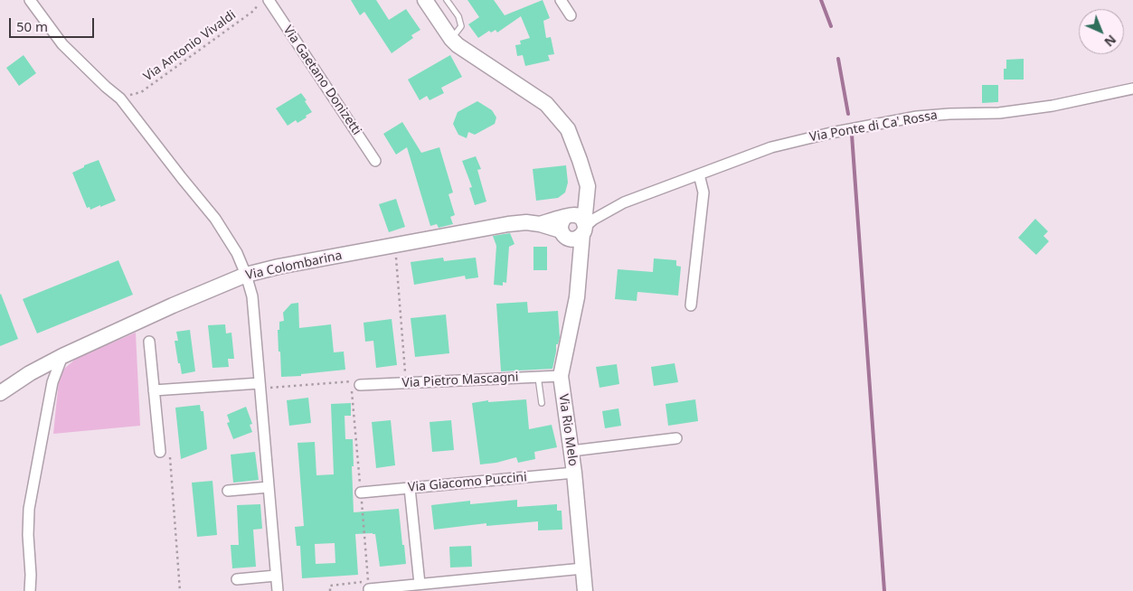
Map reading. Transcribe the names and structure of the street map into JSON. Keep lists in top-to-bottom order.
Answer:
{
  "streets": {
    "street": [
      "Via Gaetano Donizetti",
      "Via Ponte di Ca' Rossa",
      "Via Colombarina",
      "Via Pietro Mascagni",
      "Via Rio Melo",
      "Via Giacomo Puccini"
    ],
    "path": ["Via Antonio Vivaldi"]
  },
  "crossings": [
    ["Via Ponte di Ca' Rossa", "Via Colombarina"],
    ["Via Ponte di Ca' Rossa", "Via Rio Melo"],
    ["Via Colombarina", "Via Rio Melo"],
    ["Via Pietro Mascagni", "Via Rio Melo"],
    ["Via Rio Melo", "Via Giacomo Puccini"]
  ],
  "scale_bar": "50 m",
  "north": "bottom right"
}
